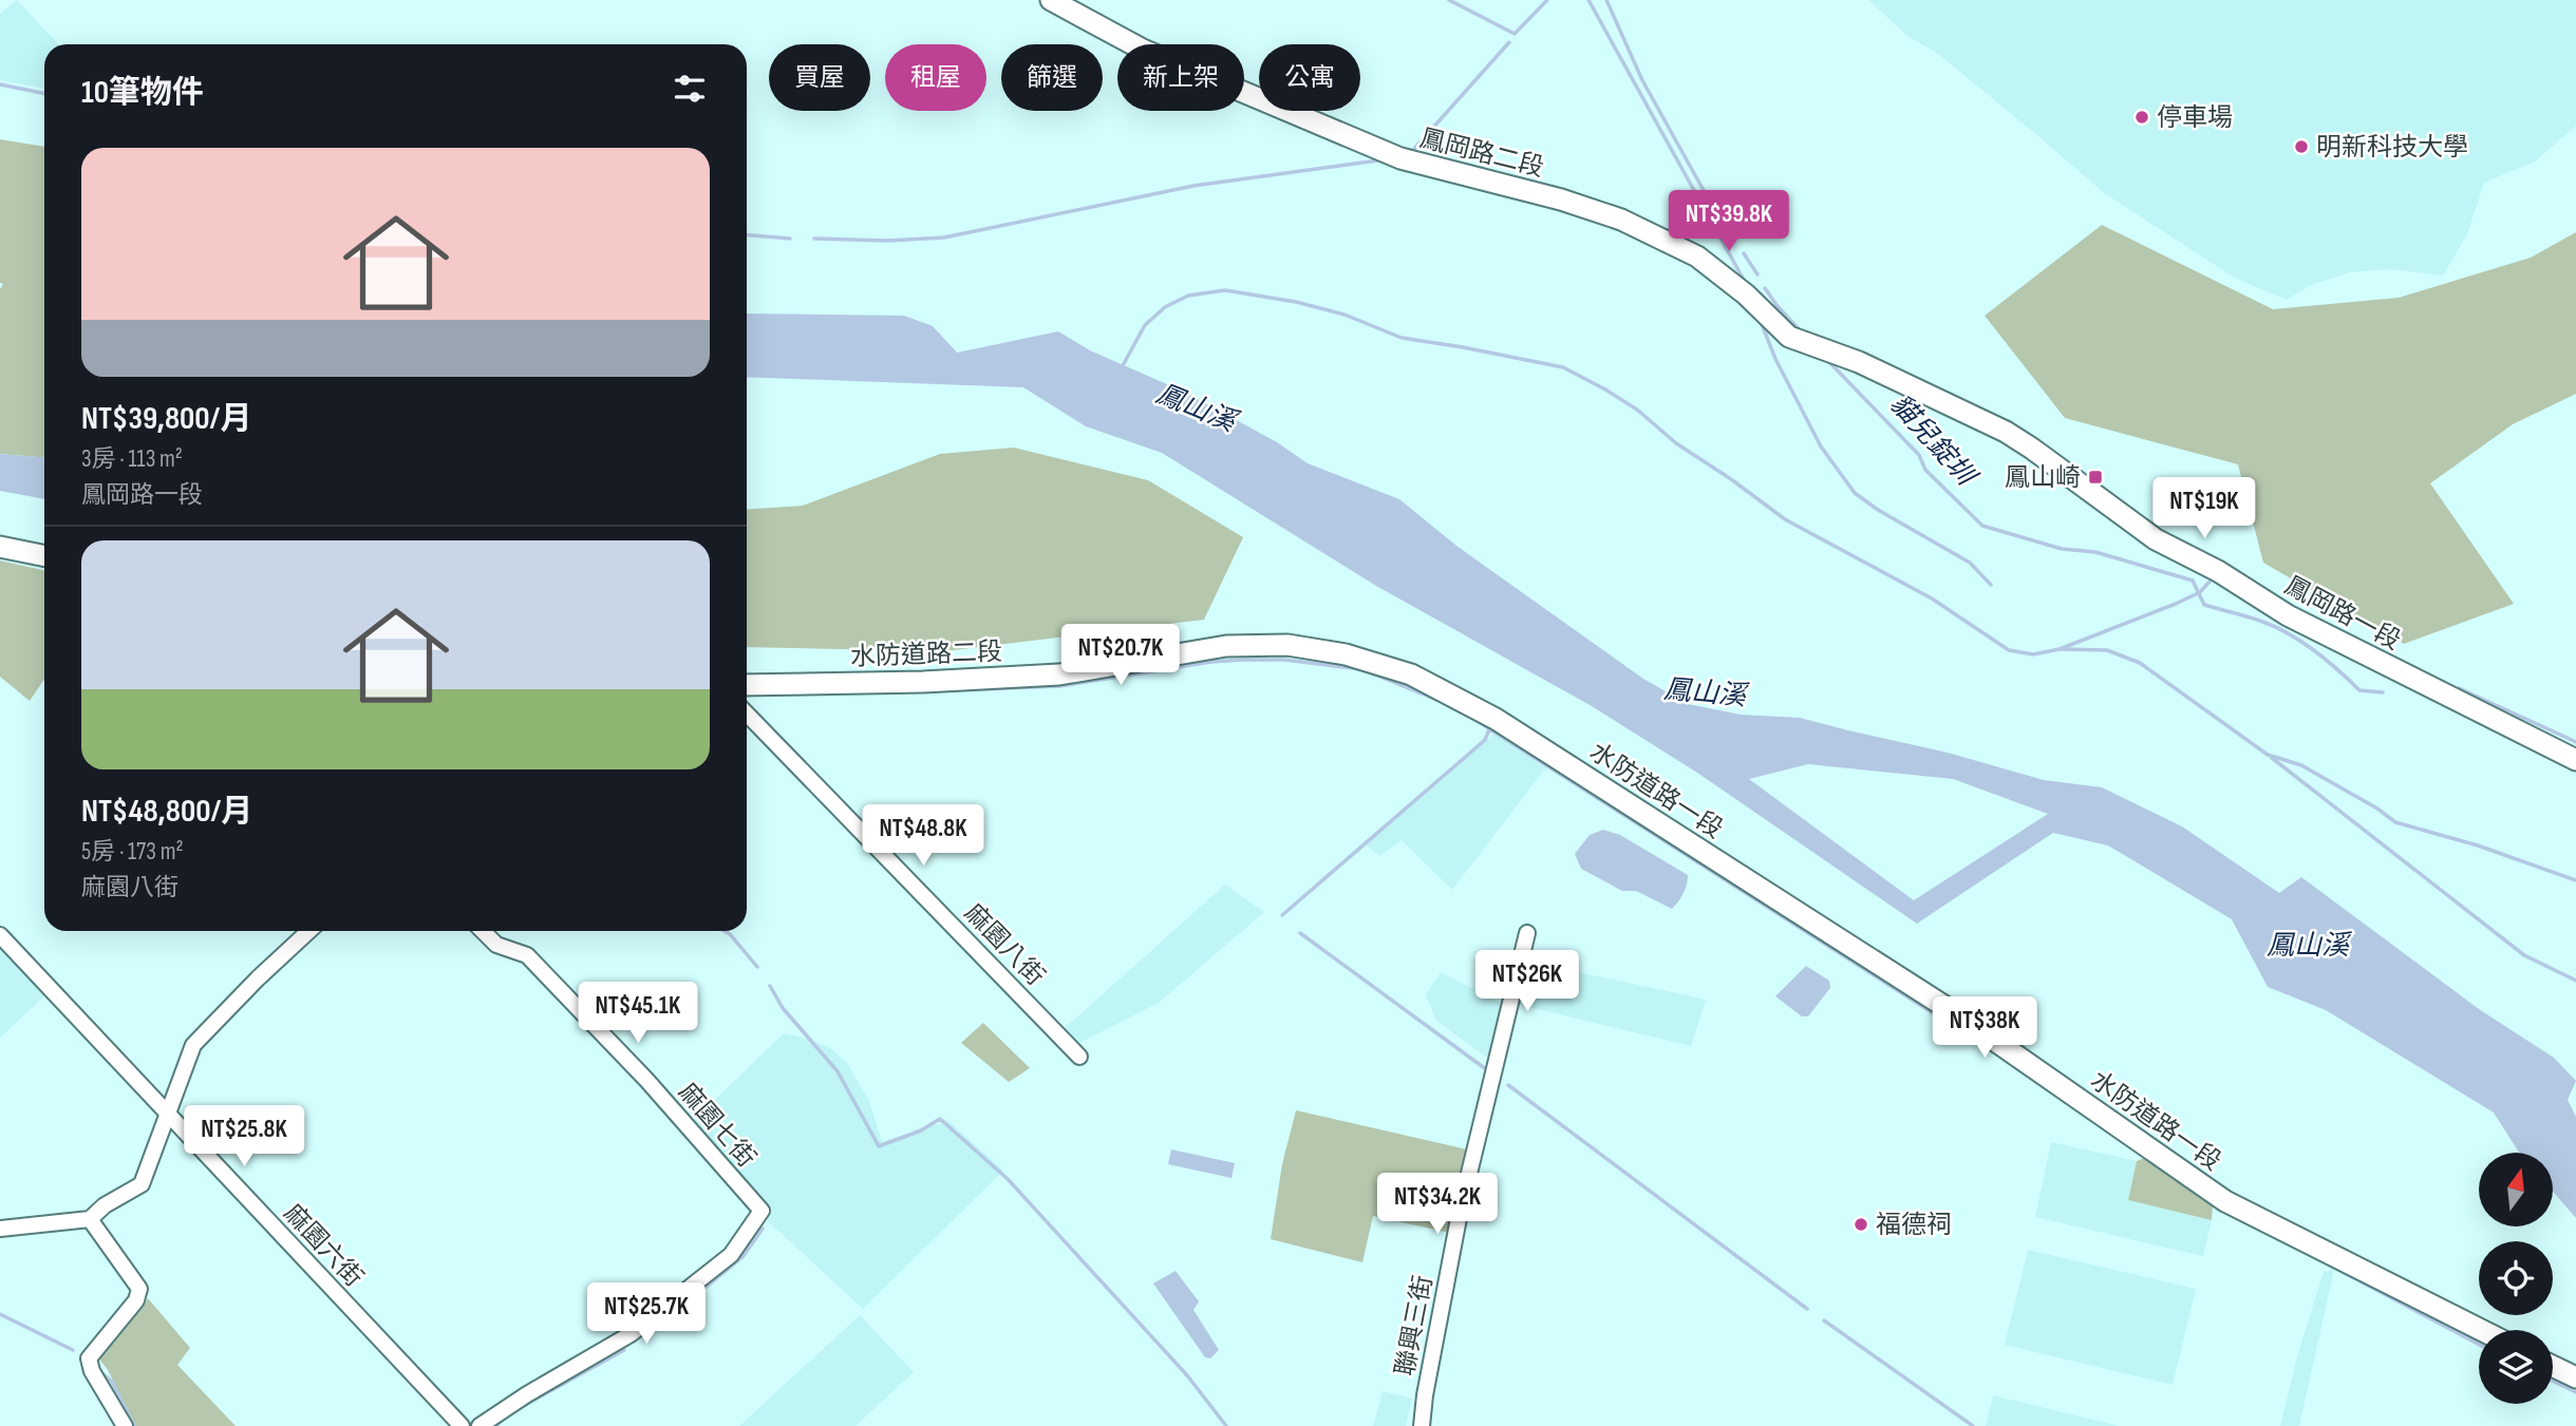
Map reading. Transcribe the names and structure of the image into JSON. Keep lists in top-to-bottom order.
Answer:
{
  "streets": {
    "street": [
      "鳳岡路二段",
      "鳳岡路一段",
      "水防道路二段",
      "水防道路一段",
      "麻園八街",
      "麻園七街",
      "麻園六街",
      "聯興三街"
    ]
  },
  "crossings": [
    ["鳳岡路二段", "鳳岡路一段"],
    ["水防道路二段", "水防道路一段"]
  ],
  "water": ["鳳山溪", "貓兒錠圳"],
  "places": {
    "other": ["停車場", "明新科技大學", "福德祠"],
    "transit": ["鳳山崎"]
  },
  "north": "top",
  "page": {
    "chip": [
      "買屋",
      "租屋",
      "篩選",
      "新上架",
      "公寓"
    ],
    "heading": "10筆物件",
    "list": [
      {
        "name": "NT$39,800/月",
        "note": "3房 · 113 m² · 鳳岡路一段"
      },
      {
        "name": "NT$48,800/月",
        "note": "5房 · 173 m² · 麻園八街"
      }
    ],
    "price": [
      "NT$39.8K",
      "NT$19K",
      "NT$20.7K",
      "NT$48.8K",
      "NT$26K",
      "NT$45.1K",
      "NT$38K",
      "NT$25.8K",
      "NT$34.2K",
      "NT$25.7K"
    ]
  }
}
